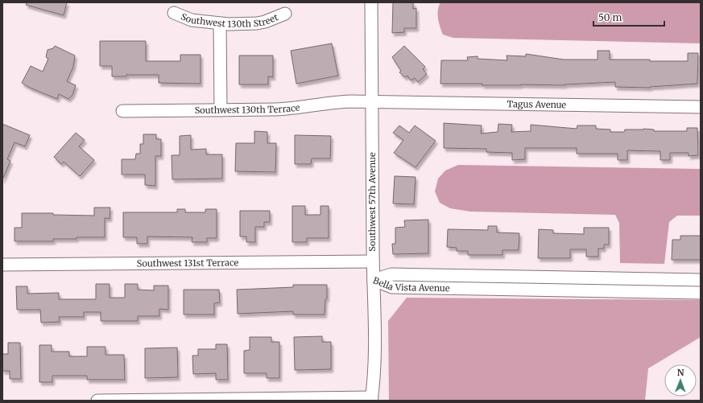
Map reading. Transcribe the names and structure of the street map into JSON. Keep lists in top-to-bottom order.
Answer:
{
  "streets": {
    "street": [
      "Southwest 130th Street",
      "Tagus Avenue",
      "Southwest 130th Terrace",
      "Southwest 57th Avenue",
      "Southwest 131st Terrace",
      "Bella Vista Avenue"
    ]
  },
  "crossings": [
    ["Tagus Avenue", "Southwest 130th Terrace"],
    ["Tagus Avenue", "Southwest 57th Avenue"],
    ["Southwest 130th Terrace", "Southwest 57th Avenue"],
    ["Southwest 57th Avenue", "Southwest 131st Terrace"],
    ["Southwest 57th Avenue", "Bella Vista Avenue"]
  ],
  "scale_bar": "50 m",
  "north": "top"
}
